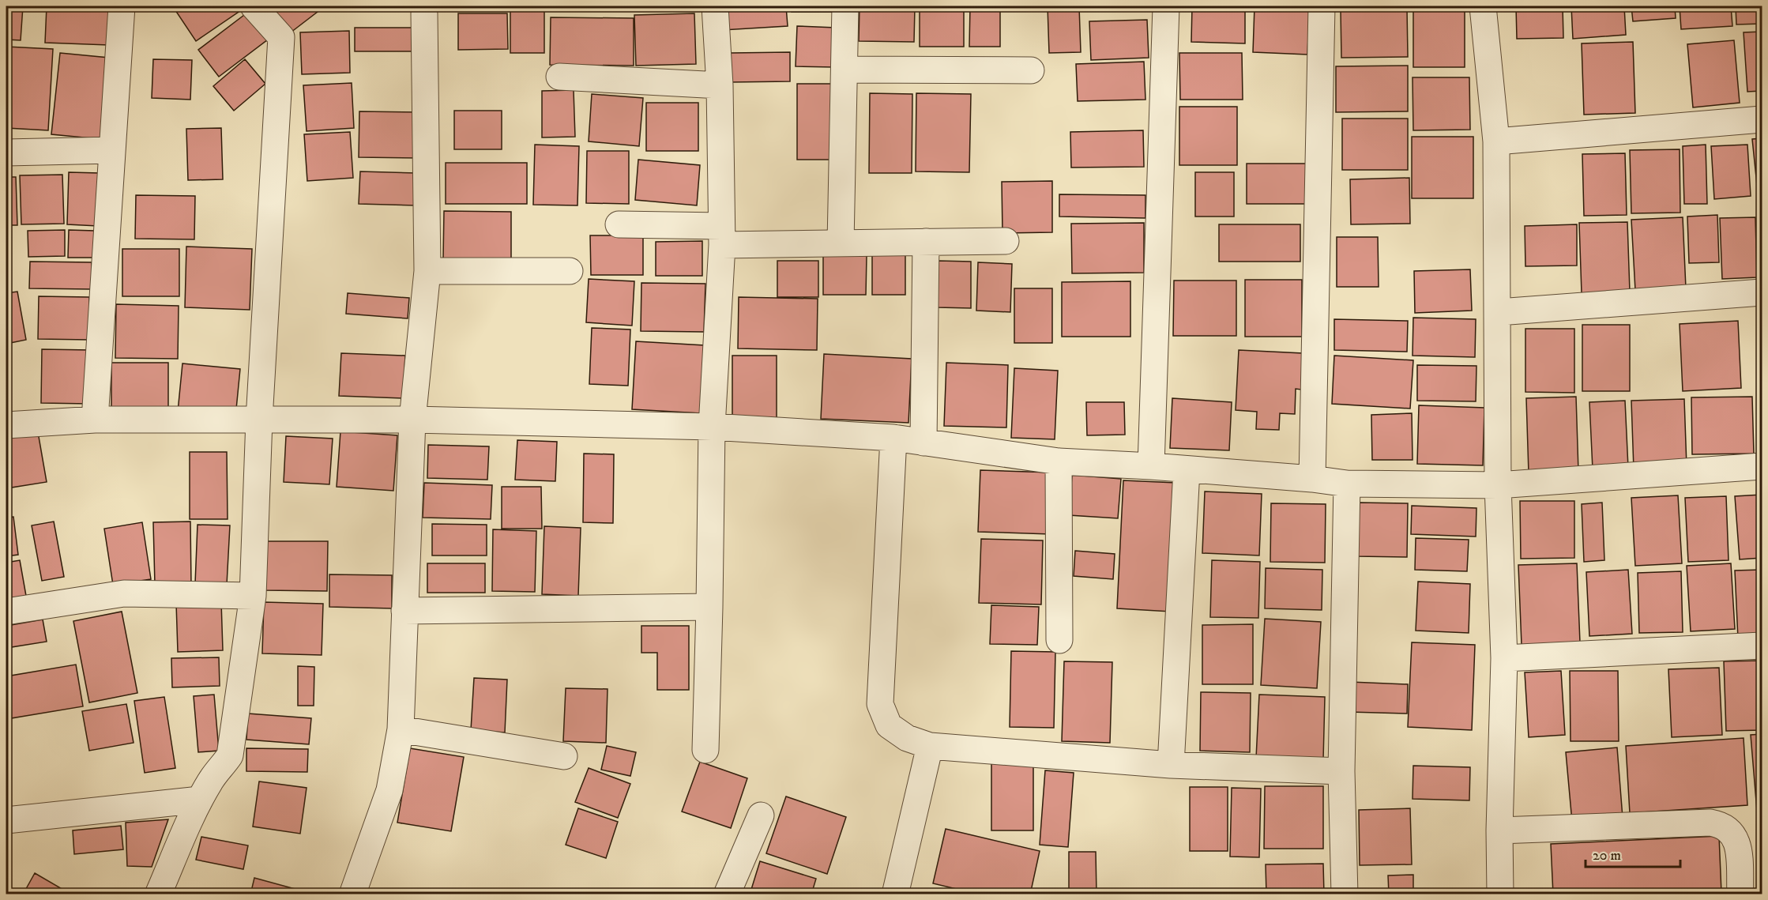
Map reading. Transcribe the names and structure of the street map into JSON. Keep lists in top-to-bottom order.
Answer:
{
  "scale_bar": "20 m"
}
